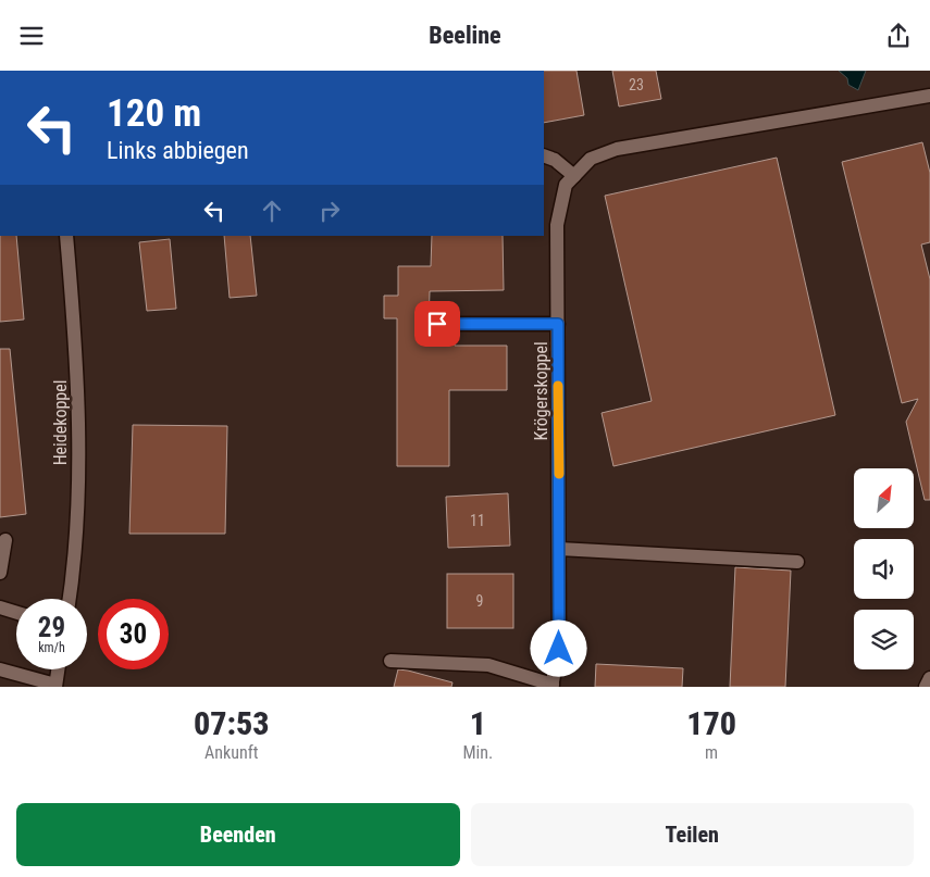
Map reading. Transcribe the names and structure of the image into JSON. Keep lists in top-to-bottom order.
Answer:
{
  "streets": {
    "street": ["Krögerskoppel", "Heidekoppel"]
  },
  "house_numbers": ["23", "11", "9"],
  "north": "top right",
  "page": {
    "header": "Beeline",
    "turn": ["120 m", "Links abbiegen"],
    "speed": "29 km/h",
    "limit": "30",
    "eta": [
      "07:53",
      "Ankunft",
      "1",
      "Min.",
      "170",
      "m"
    ],
    "buttons": ["Beenden", "Teilen"]
  }
}
